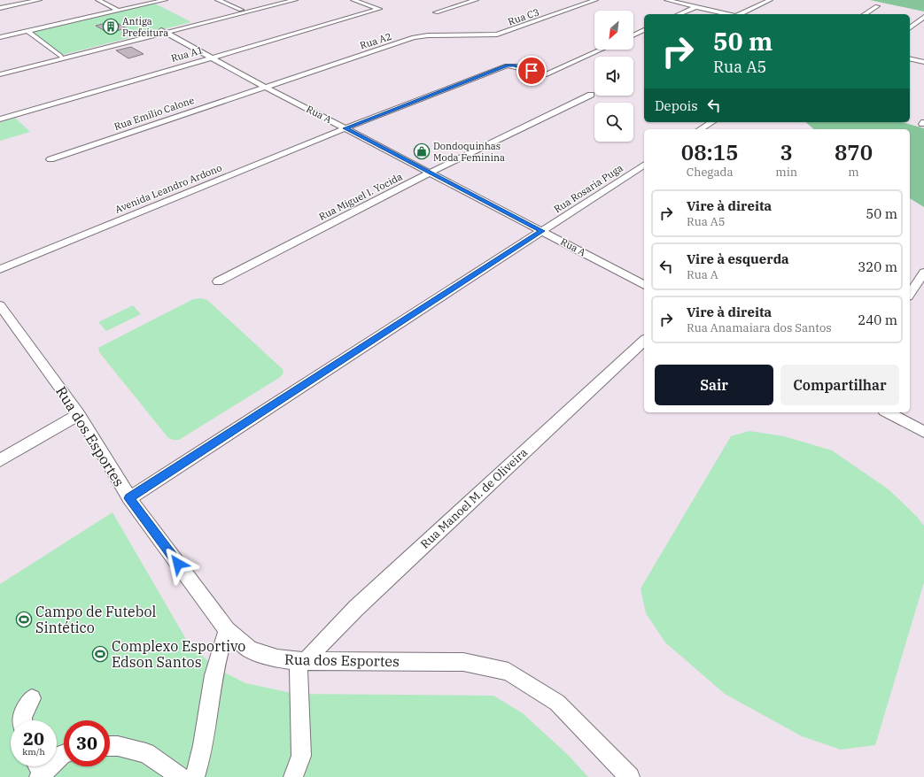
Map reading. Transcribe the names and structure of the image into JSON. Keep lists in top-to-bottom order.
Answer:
{
  "streets": {
    "street": [
      "Rua C3",
      "Rua A2",
      "Rua A1",
      "Rua Emilio Calone",
      "Rua A",
      "Avenida Leandro Ardono",
      "Rua Rosaria Puga",
      "Rua Miguel I. Yocida",
      "Rua dos Esportes",
      "Rua Manoel M. de Oliveira"
    ]
  },
  "crossings": [
    ["Rua C3", "Rua A2"],
    ["Rua A2", "Rua Emilio Calone"],
    ["Rua A2", "Rua A"],
    ["Rua A1", "Rua A"],
    ["Rua Emilio Calone", "Rua A"],
    ["Rua A", "Avenida Leandro Ardono"],
    ["Rua A", "Rua Rosaria Puga"],
    ["Rua A", "Rua Miguel I. Yocida"],
    ["Rua Rosaria Puga", "Rua dos Esportes"],
    ["Rua dos Esportes", "Rua Manoel M. de Oliveira"]
  ],
  "places": {
    "building": ["Antiga Prefeitura"],
    "shop": ["Dondoquinhas Moda Feminina"],
    "sports": ["Campo de Futebol Sintético", "Complexo Esportivo Edson Santos"]
  },
  "north": "bottom left",
  "page": {
    "turn": ["50 m", "Rua A5"],
    "then": "Depois",
    "eta": [
      "08:15",
      "Chegada",
      "3",
      "min",
      "870",
      "m"
    ],
    "list": [
      {
        "name": "Vire à direita",
        "note": "Rua A5",
        "value": "50 m"
      },
      {
        "name": "Vire à esquerda",
        "note": "Rua A",
        "value": "320 m"
      },
      {
        "name": "Vire à direita",
        "note": "Rua Anamaiara dos Santos",
        "value": "240 m"
      }
    ],
    "buttons": ["Sair", "Compartilhar"],
    "speed": "20 km/h",
    "limit": "30"
  }
}
